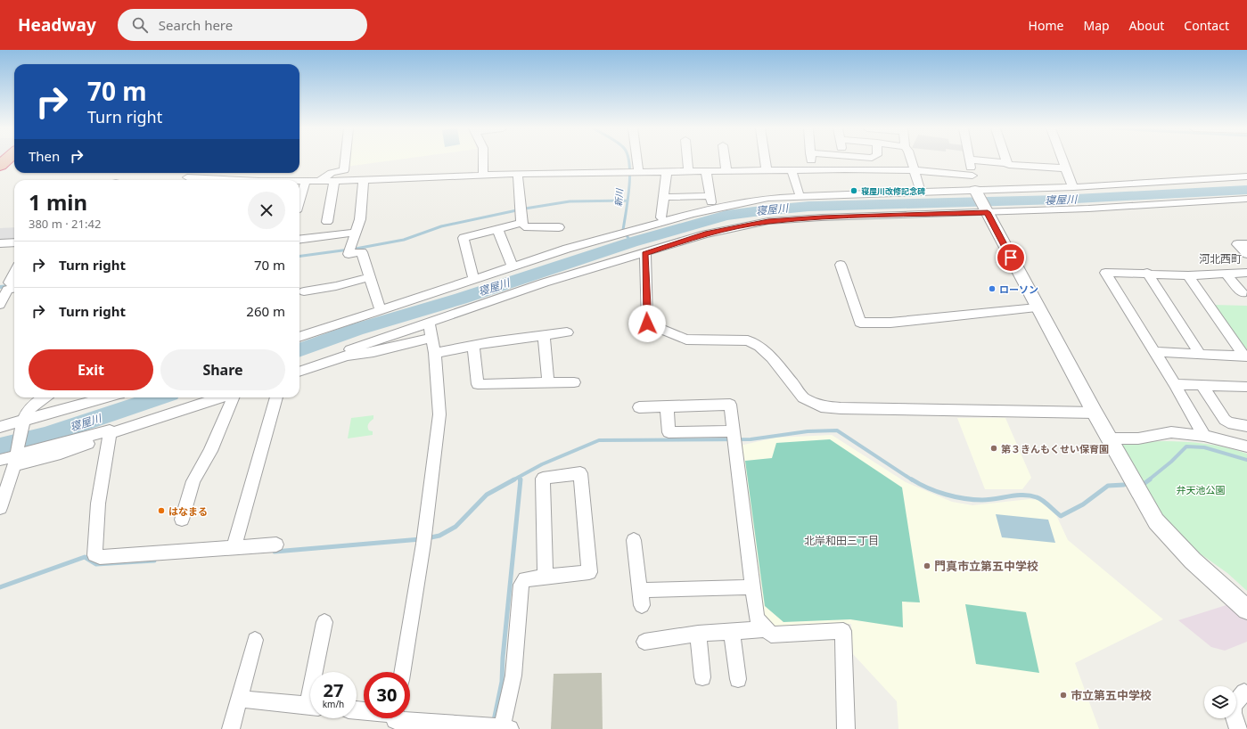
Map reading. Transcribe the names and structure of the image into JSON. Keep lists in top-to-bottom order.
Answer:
{
  "districts": ["河北西町", "北岸和田三丁目"],
  "water": ["新川", "寝屋川"],
  "parks": ["弁天池公園"],
  "places": [
    "寝屋川改修記念碑",
    "ローソン",
    "第３きんもくせい保育園",
    "はなまる",
    "門真市立第五中学校",
    "市立第五中学校"
  ],
  "page": {
    "header": "Headway",
    "search": "Search here",
    "nav": [
      "Home",
      "Map",
      "About",
      "Contact"
    ],
    "turn": ["70 m", "Turn right"],
    "then": "Then",
    "heading": ["1 min", "380 m · 21:42"],
    "list": [
      {
        "name": "Turn right",
        "value": "70 m"
      },
      {
        "name": "Turn right",
        "value": "260 m"
      }
    ],
    "buttons": ["Exit", "Share"],
    "speed": "27 km/h",
    "limit": "30"
  }
}
